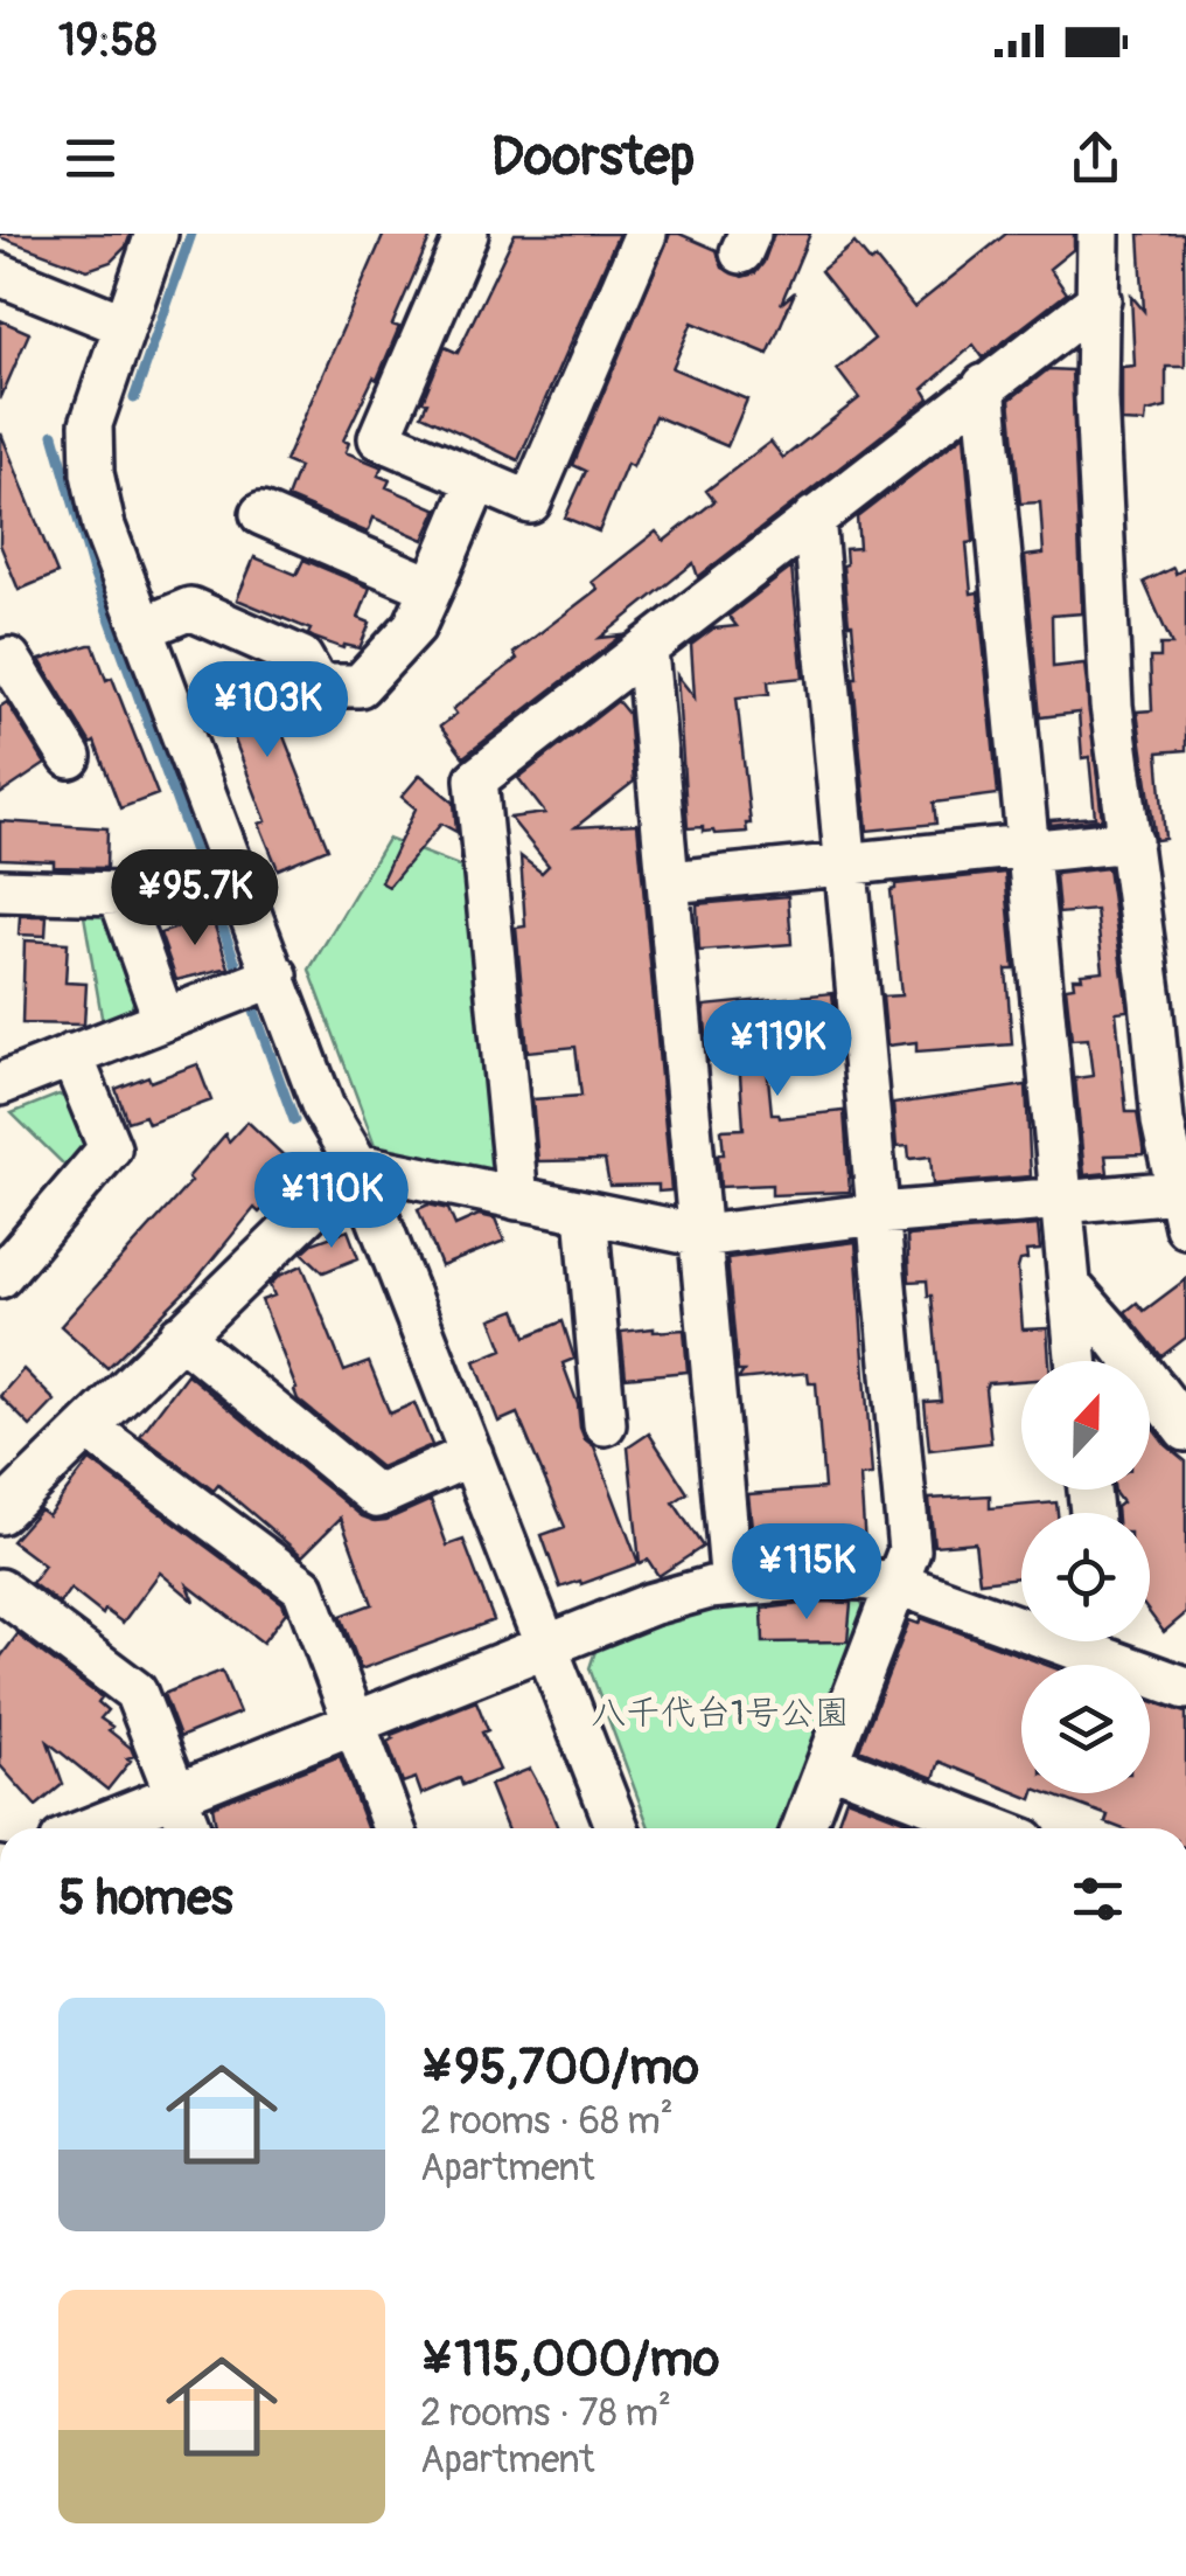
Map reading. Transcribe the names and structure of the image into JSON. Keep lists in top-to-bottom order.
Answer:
{
  "parks": ["八千代台1号公園"],
  "north": "top",
  "page": {
    "status": "19:58",
    "header": "Doorstep",
    "price": [
      "¥103K",
      "¥95.7K",
      "¥119K",
      "¥110K",
      "¥115K"
    ],
    "heading": "5 homes",
    "list": [
      {
        "name": "¥95,700/mo",
        "note": "2 rooms · 68 m² · Apartment"
      },
      {
        "name": "¥115,000/mo",
        "note": "2 rooms · 78 m² · Apartment"
      }
    ]
  }
}
